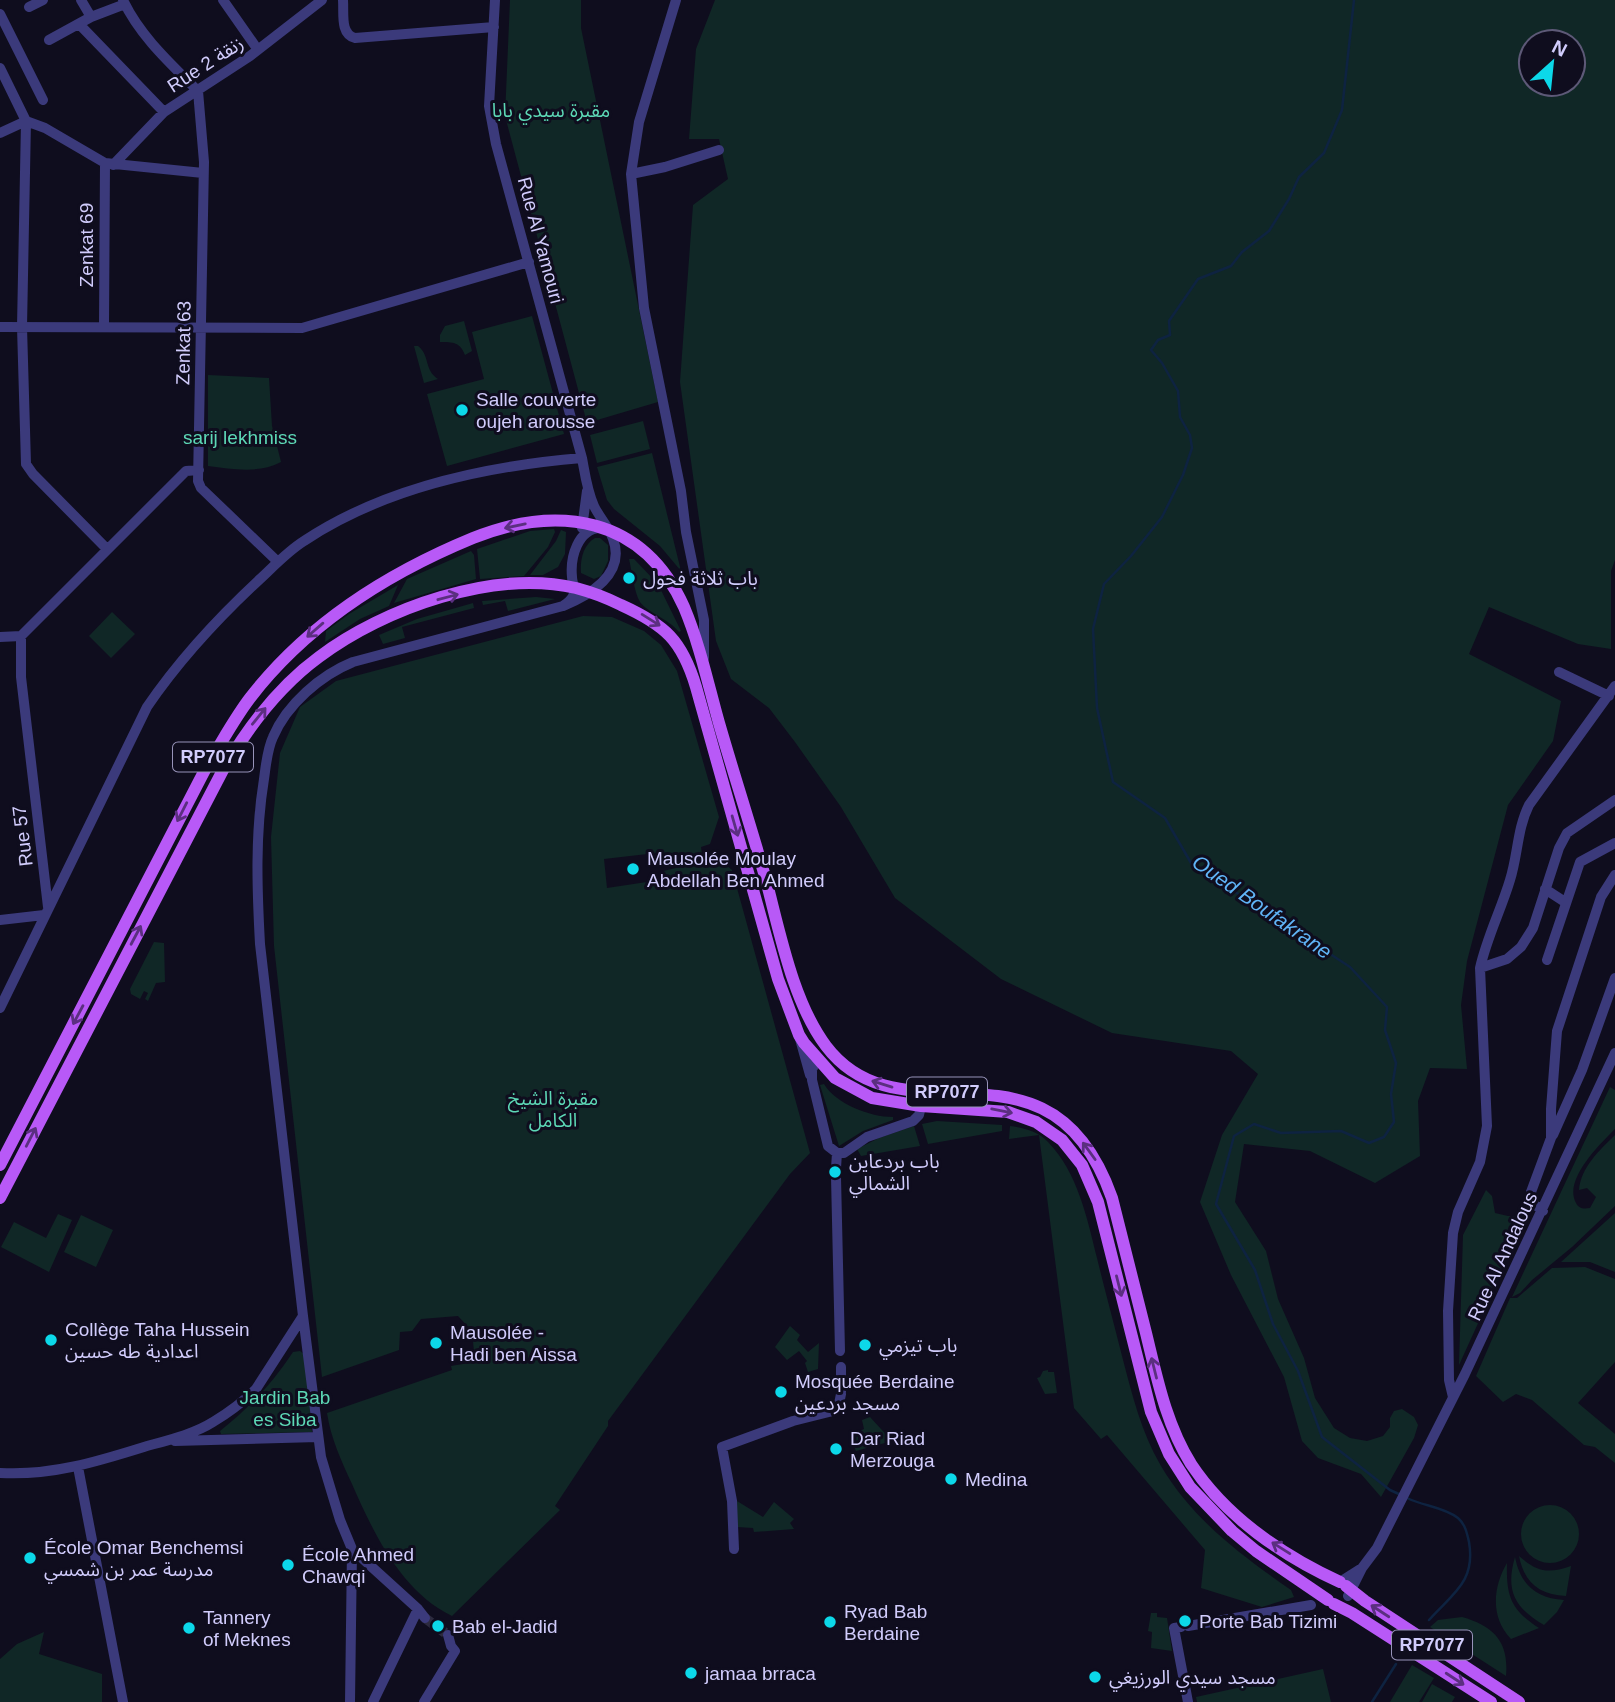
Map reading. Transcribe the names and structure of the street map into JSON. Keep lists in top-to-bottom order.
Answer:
{
  "streets": {
    "main road": ["RP7077"],
    "street": [
      "Rue 2 زنقة",
      "Rue Al Yamouri",
      "Zenkat 69",
      "Zenkat 63",
      "Rue 57",
      "Rue Al Andalous"
    ]
  },
  "crossings": [
    ["Rue 2 زنقة", "Zenkat 69"],
    ["Rue 2 زنقة", "Zenkat 63"],
    ["Rue Al Yamouri", "RP7077"],
    ["RP7077", "Rue Al Andalous"]
  ],
  "water": ["Oued Boufakrane"],
  "parks": [
    "مقبرة سيدي بابا",
    "sarij lekhmiss",
    "مقبرة الشيخ الكامل",
    "Jardin Bab es Siba"
  ],
  "places": [
    "Salle couverte oujeh arousse",
    "باب ثلاثة فحول",
    "Mausolée Moulay Abdellah Ben Ahmed",
    "باب بردعاين الشمالي",
    "Collège Taha Hussein اعدادية طه حسين",
    "Mausolée - Hadi ben Aissa",
    "باب تيزمي",
    "Mosquée Berdaine مسجد بردعين",
    "Dar Riad Merzouga",
    "Medina",
    "École Omar Benchemsi مدرسة عمر بن شمسي",
    "École Ahmed Chawqi",
    "Porte Bab Tizimi",
    "Ryad Bab Berdaine",
    "Bab el-Jadid",
    "Tannery of Meknes",
    "jamaa brraca",
    "مسجد سيدي الورزيغي"
  ],
  "north": "top right"
}
